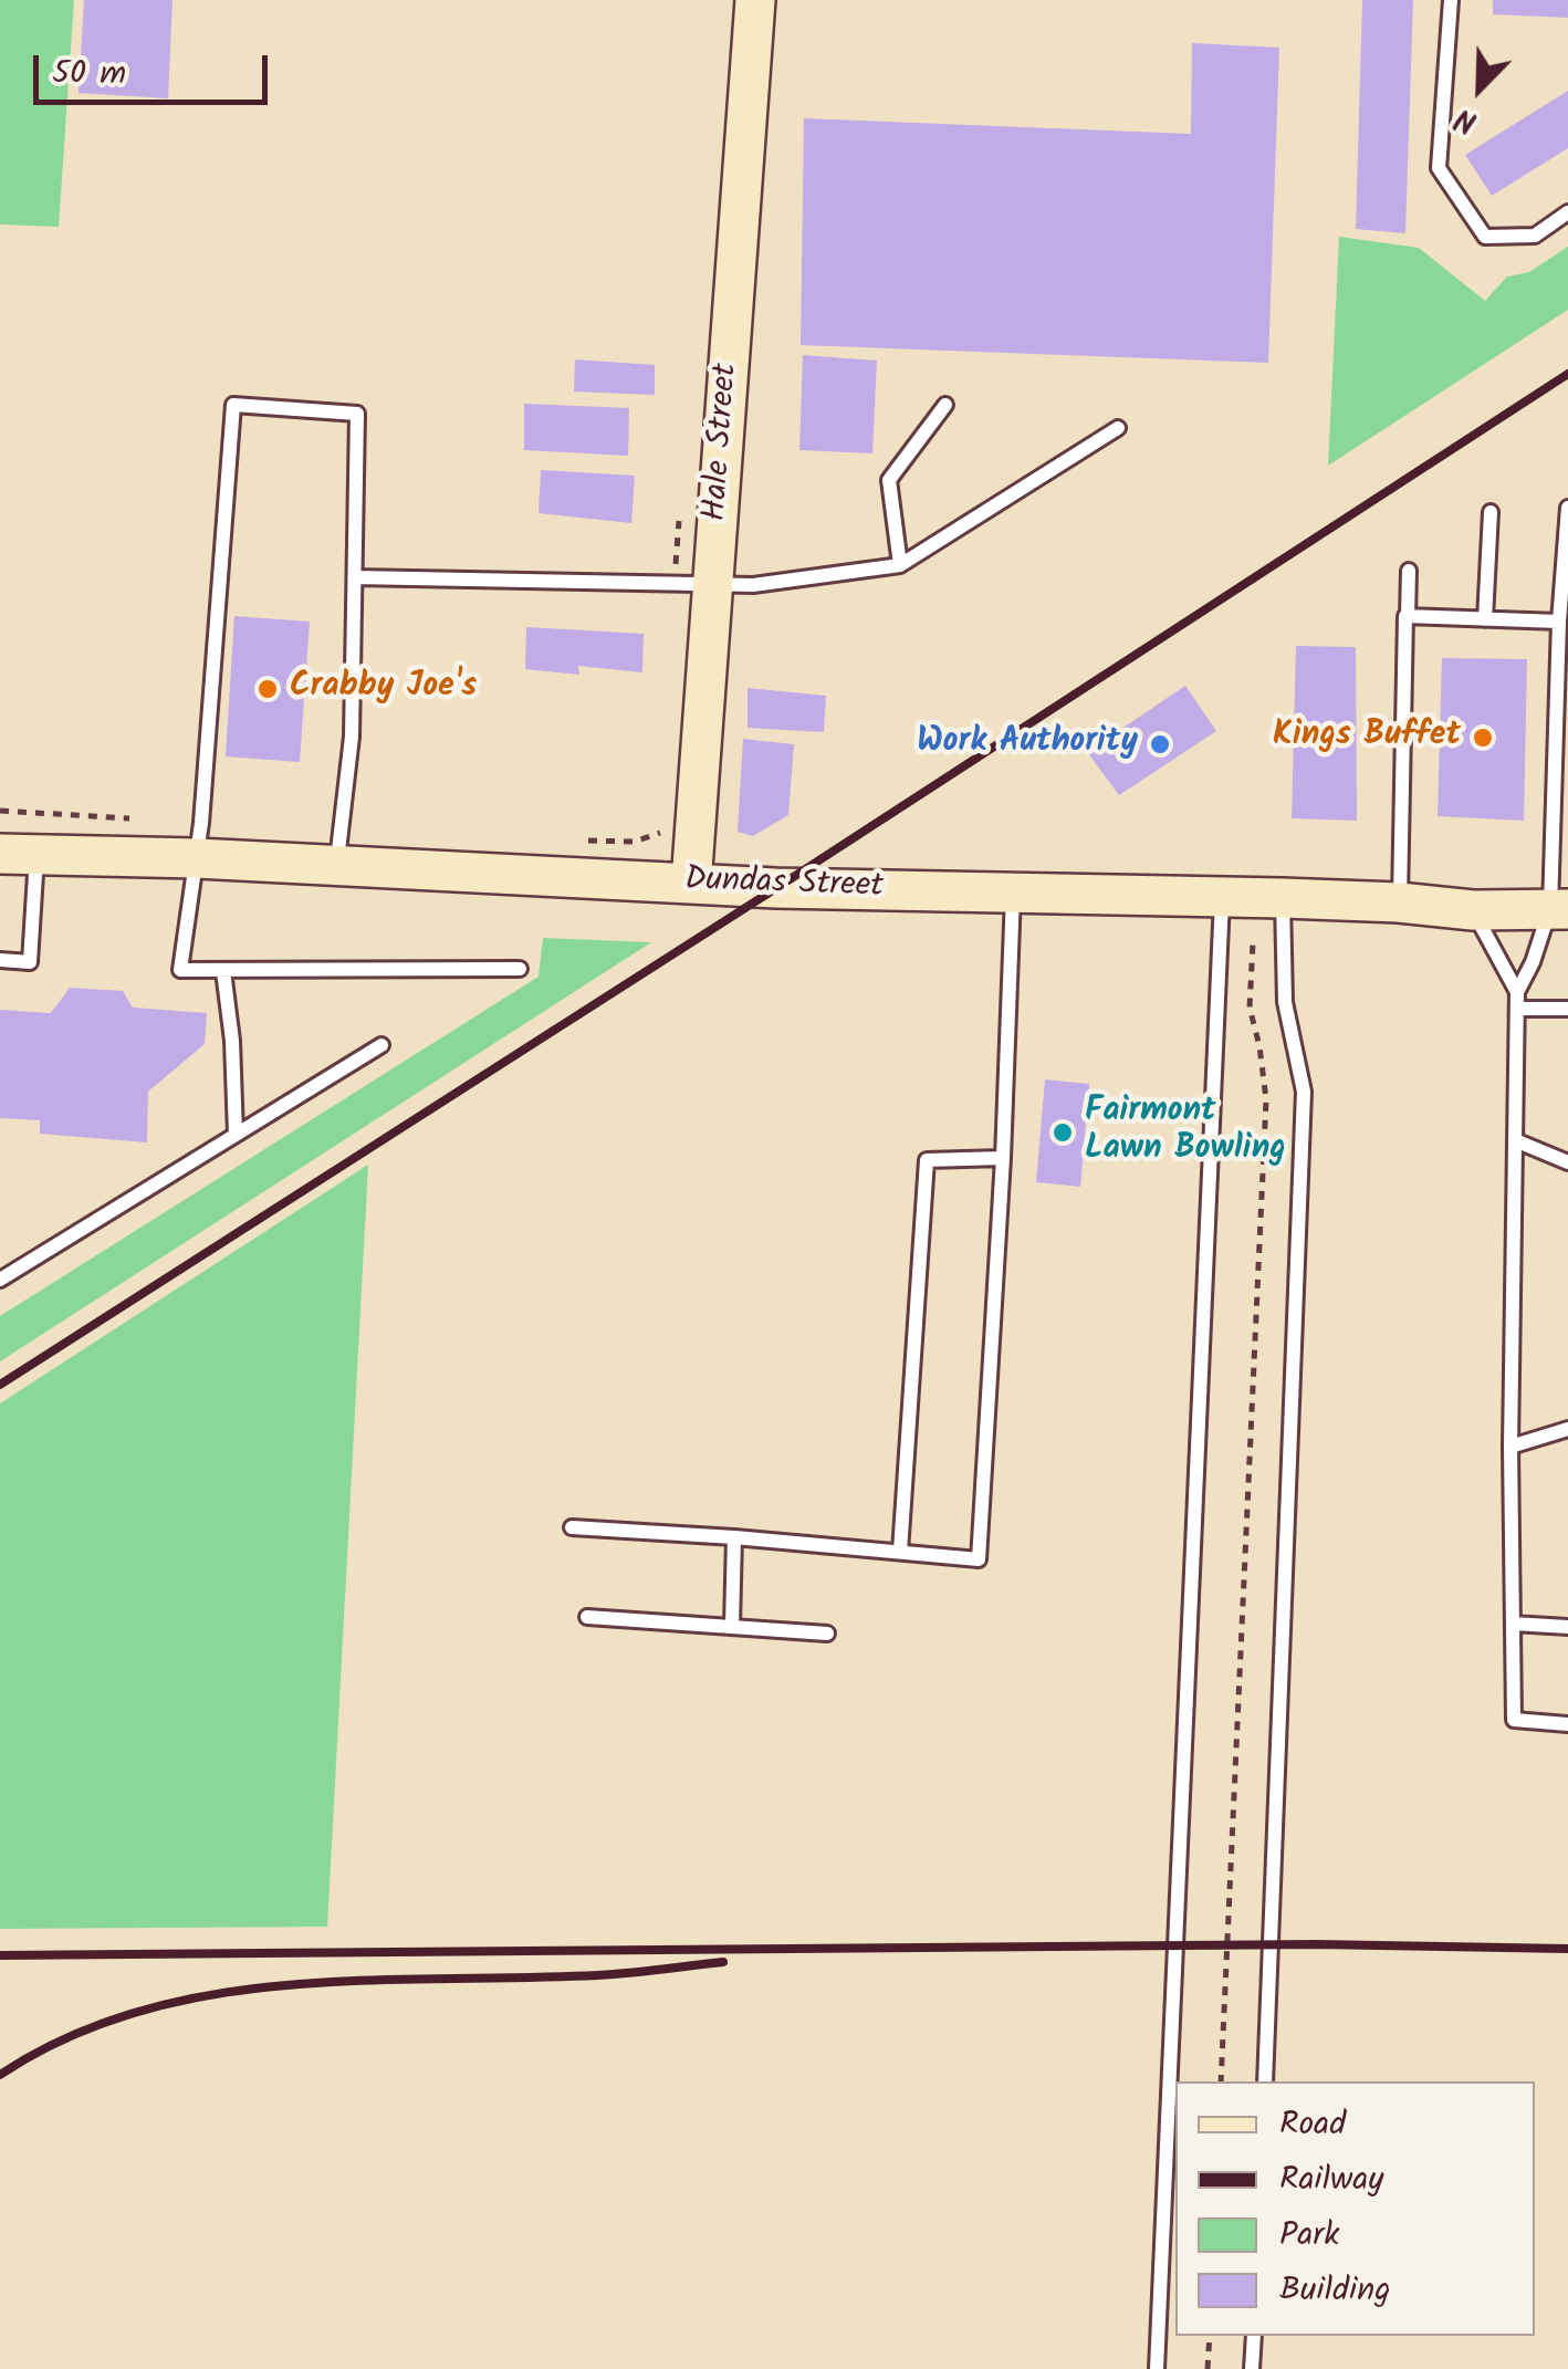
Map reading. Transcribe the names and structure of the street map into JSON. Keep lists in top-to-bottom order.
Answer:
{
  "streets": {
    "main road": ["Hale Street", "Dundas Street"]
  },
  "crossings": [
    ["Hale Street", "Dundas Street"]
  ],
  "places": [
    "Crabby Joe's",
    "Kings Buffet",
    "Work Authority",
    "Fairmont Lawn Bowling"
  ],
  "legend": [
    "Road",
    "Railway",
    "Park",
    "Building"
  ],
  "scale_bar": "50 m",
  "north": "bottom left"
}
